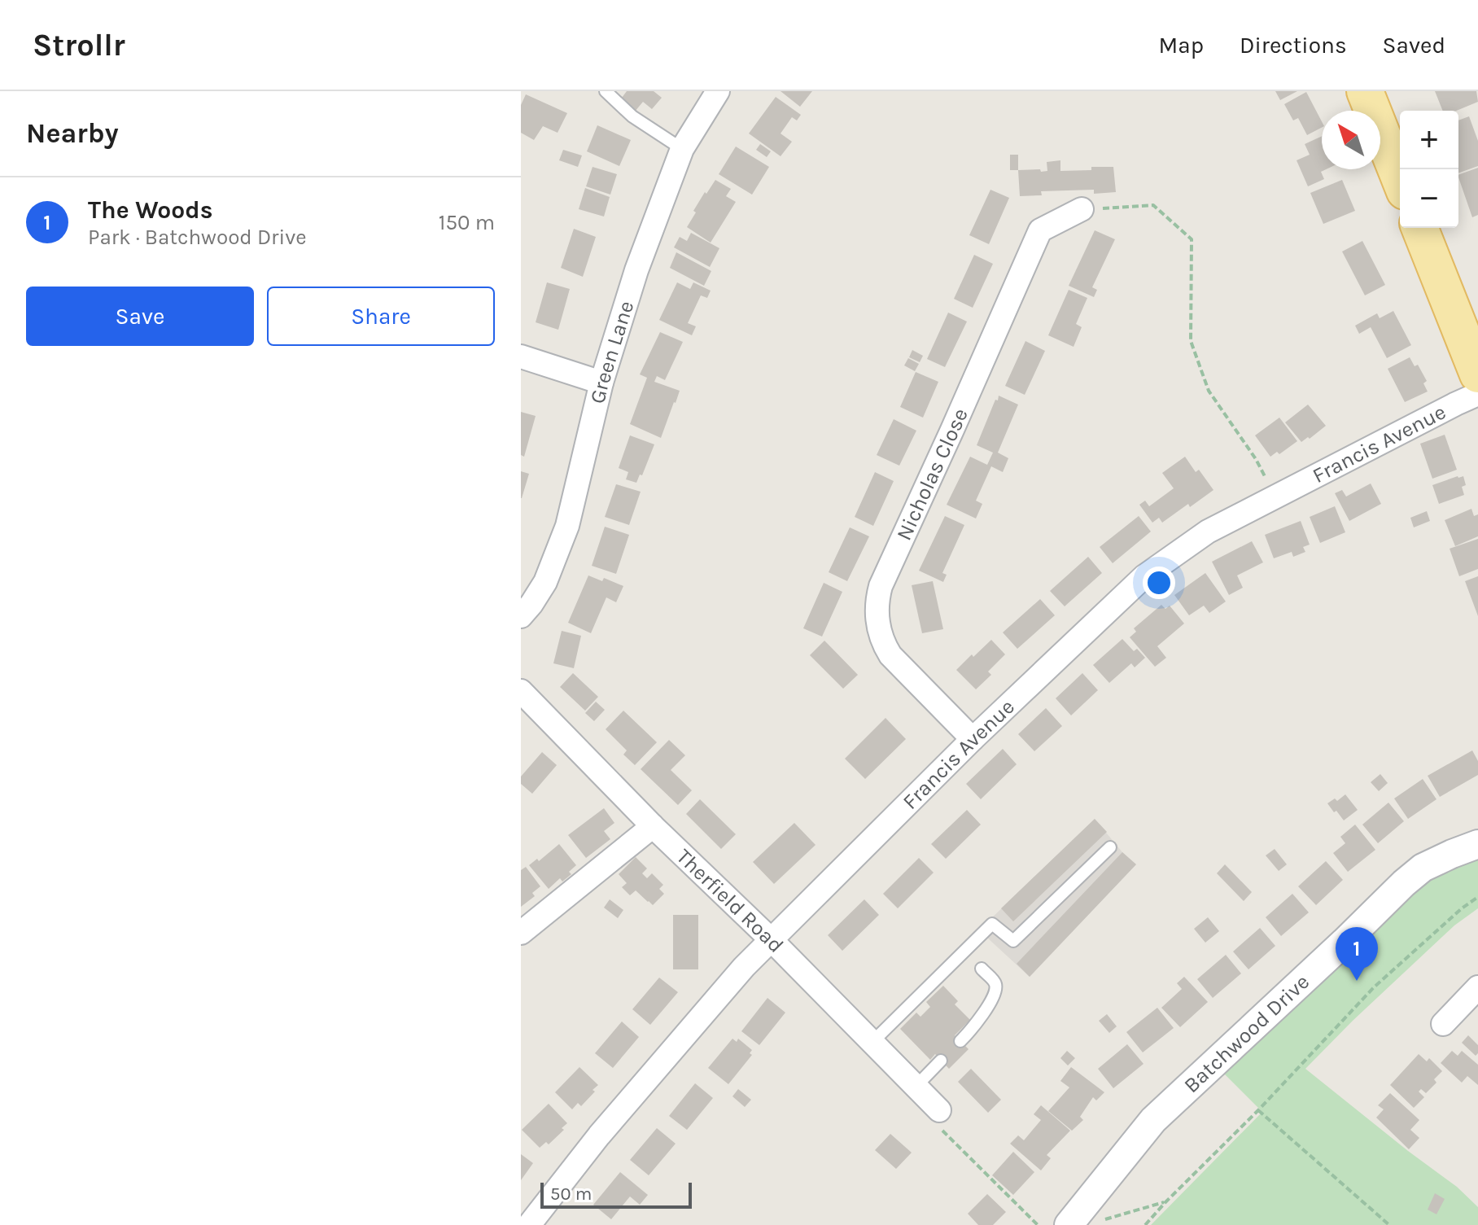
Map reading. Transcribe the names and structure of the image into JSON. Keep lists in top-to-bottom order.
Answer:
{
  "streets": {
    "street": [
      "Green Lane",
      "Francis Avenue",
      "Nicholas Close",
      "Therfield Road",
      "Batchwood Drive"
    ]
  },
  "crossings": [
    ["Francis Avenue", "Nicholas Close"],
    ["Francis Avenue", "Therfield Road"]
  ],
  "scale_bar": "50 m",
  "north": "top left",
  "page": {
    "header": "Strollr",
    "nav": ["Map", "Directions", "Saved"],
    "heading": "Nearby",
    "map_buttons": ["+", "−"],
    "list": [
      {
        "mark": "1",
        "name": "The Woods",
        "note": "Park · Batchwood Drive",
        "value": "150 m"
      }
    ],
    "buttons": ["Save", "Share"],
    "pins": "1",
    "scale": "50 m"
  }
}
